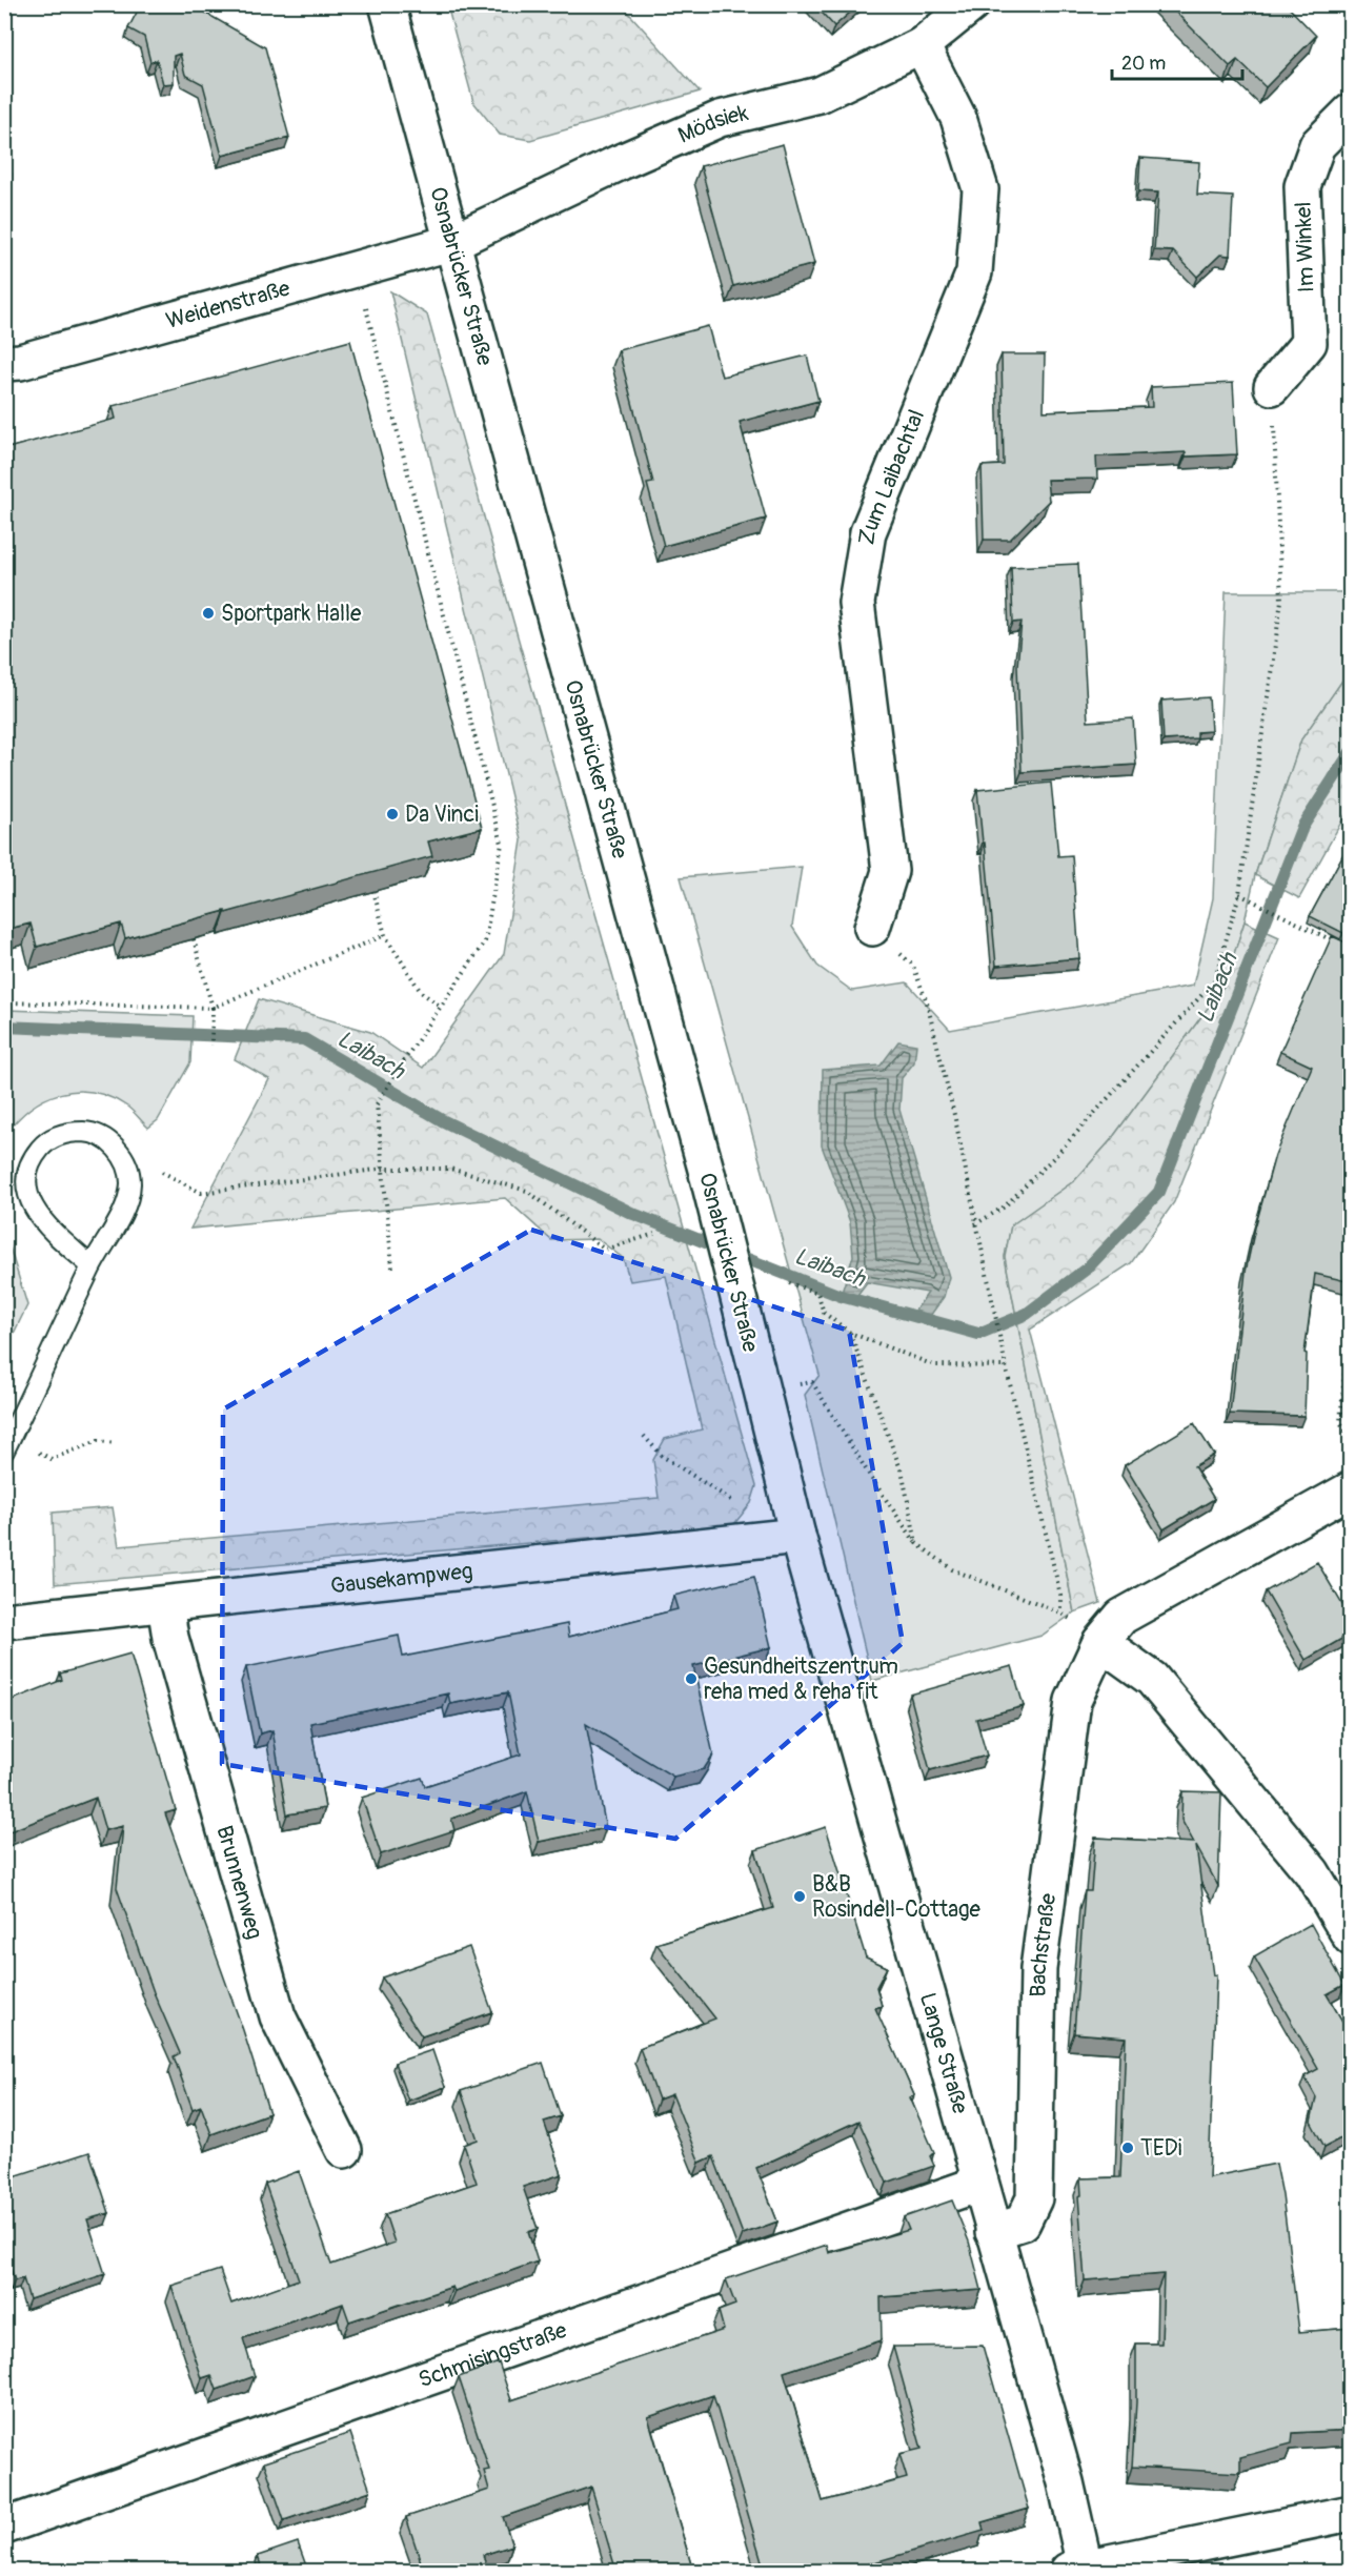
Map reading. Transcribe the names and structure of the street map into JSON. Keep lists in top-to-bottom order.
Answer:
{
  "streets": {
    "street": [
      "Mödsiek",
      "Im Winkel",
      "Osnabrücker Straße",
      "Weidenstraße",
      "Zum Laibachtal",
      "Gausekampweg",
      "Brunnenweg",
      "Bachstraße",
      "Lange Straße",
      "Schmisingstraße"
    ]
  },
  "crossings": [
    ["Mödsiek", "Osnabrücker Straße"],
    ["Mödsiek", "Weidenstraße"],
    ["Mödsiek", "Zum Laibachtal"],
    ["Osnabrücker Straße", "Weidenstraße"],
    ["Osnabrücker Straße", "Gausekampweg"],
    ["Osnabrücker Straße", "Lange Straße"],
    ["Gausekampweg", "Brunnenweg"],
    ["Gausekampweg", "Lange Straße"],
    ["Bachstraße", "Lange Straße"],
    ["Lange Straße", "Schmisingstraße"]
  ],
  "water": ["Laibach"],
  "places": [
    "Sportpark Halle",
    "Da Vinci",
    "Gesundheitszentrum reha med & reha fit",
    "B&B Rosindell-Cottage",
    "TEDi"
  ],
  "scale_bar": "20 m"
}
